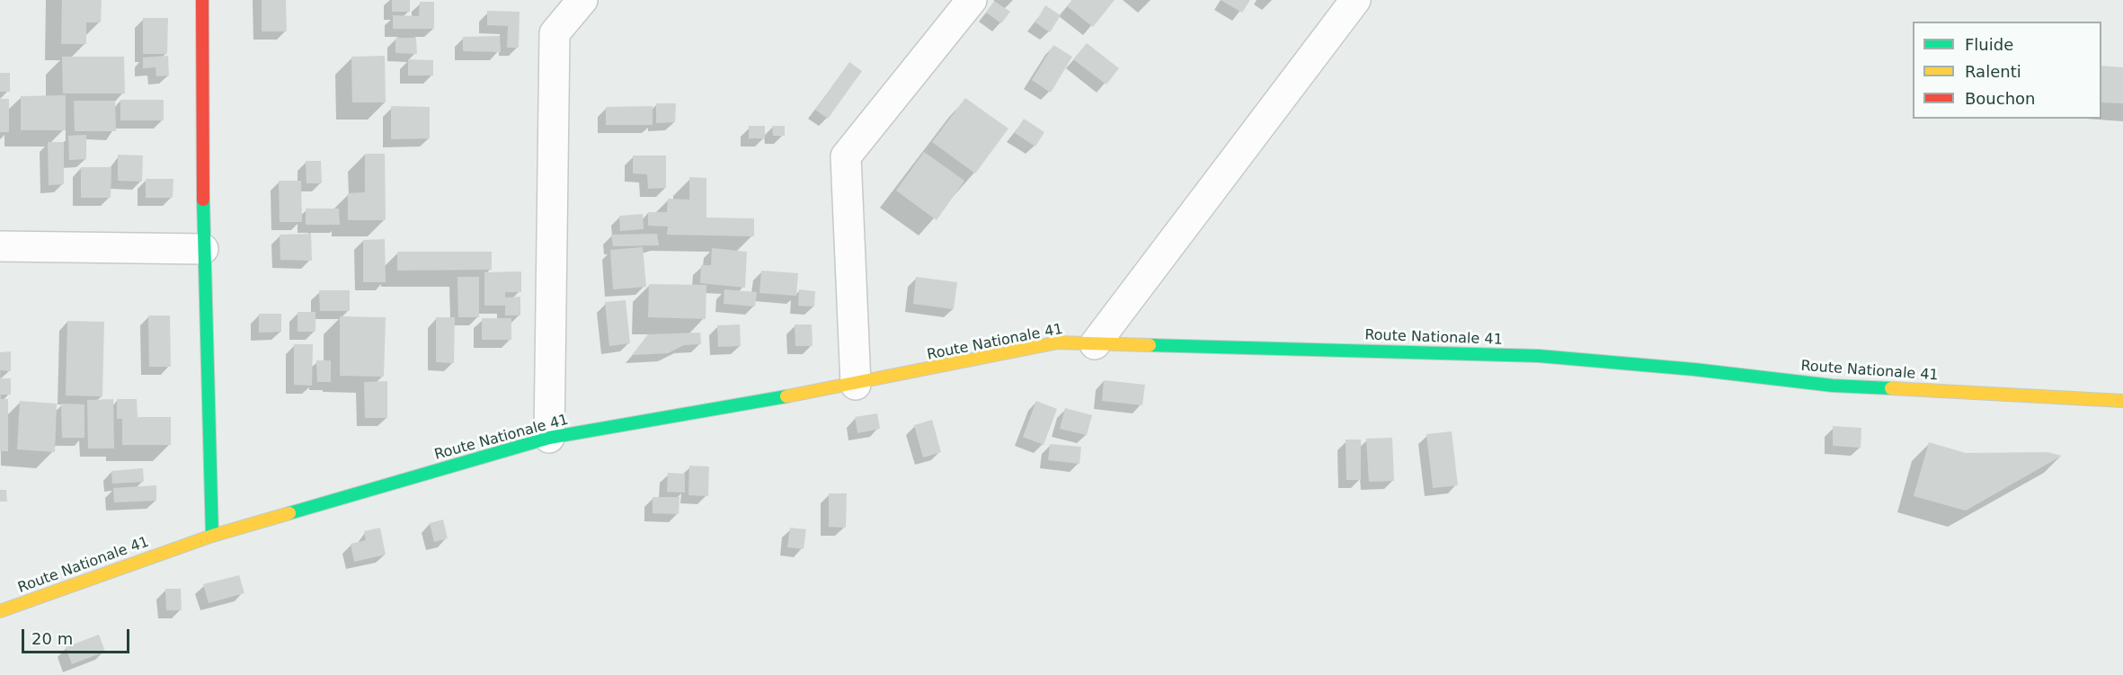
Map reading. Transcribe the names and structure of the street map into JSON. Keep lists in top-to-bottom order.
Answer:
{
  "streets": {
    "street": ["Route Nationale 41"]
  },
  "legend": ["Fluide", "Ralenti", "Bouchon"],
  "scale_bar": "20 m"
}
